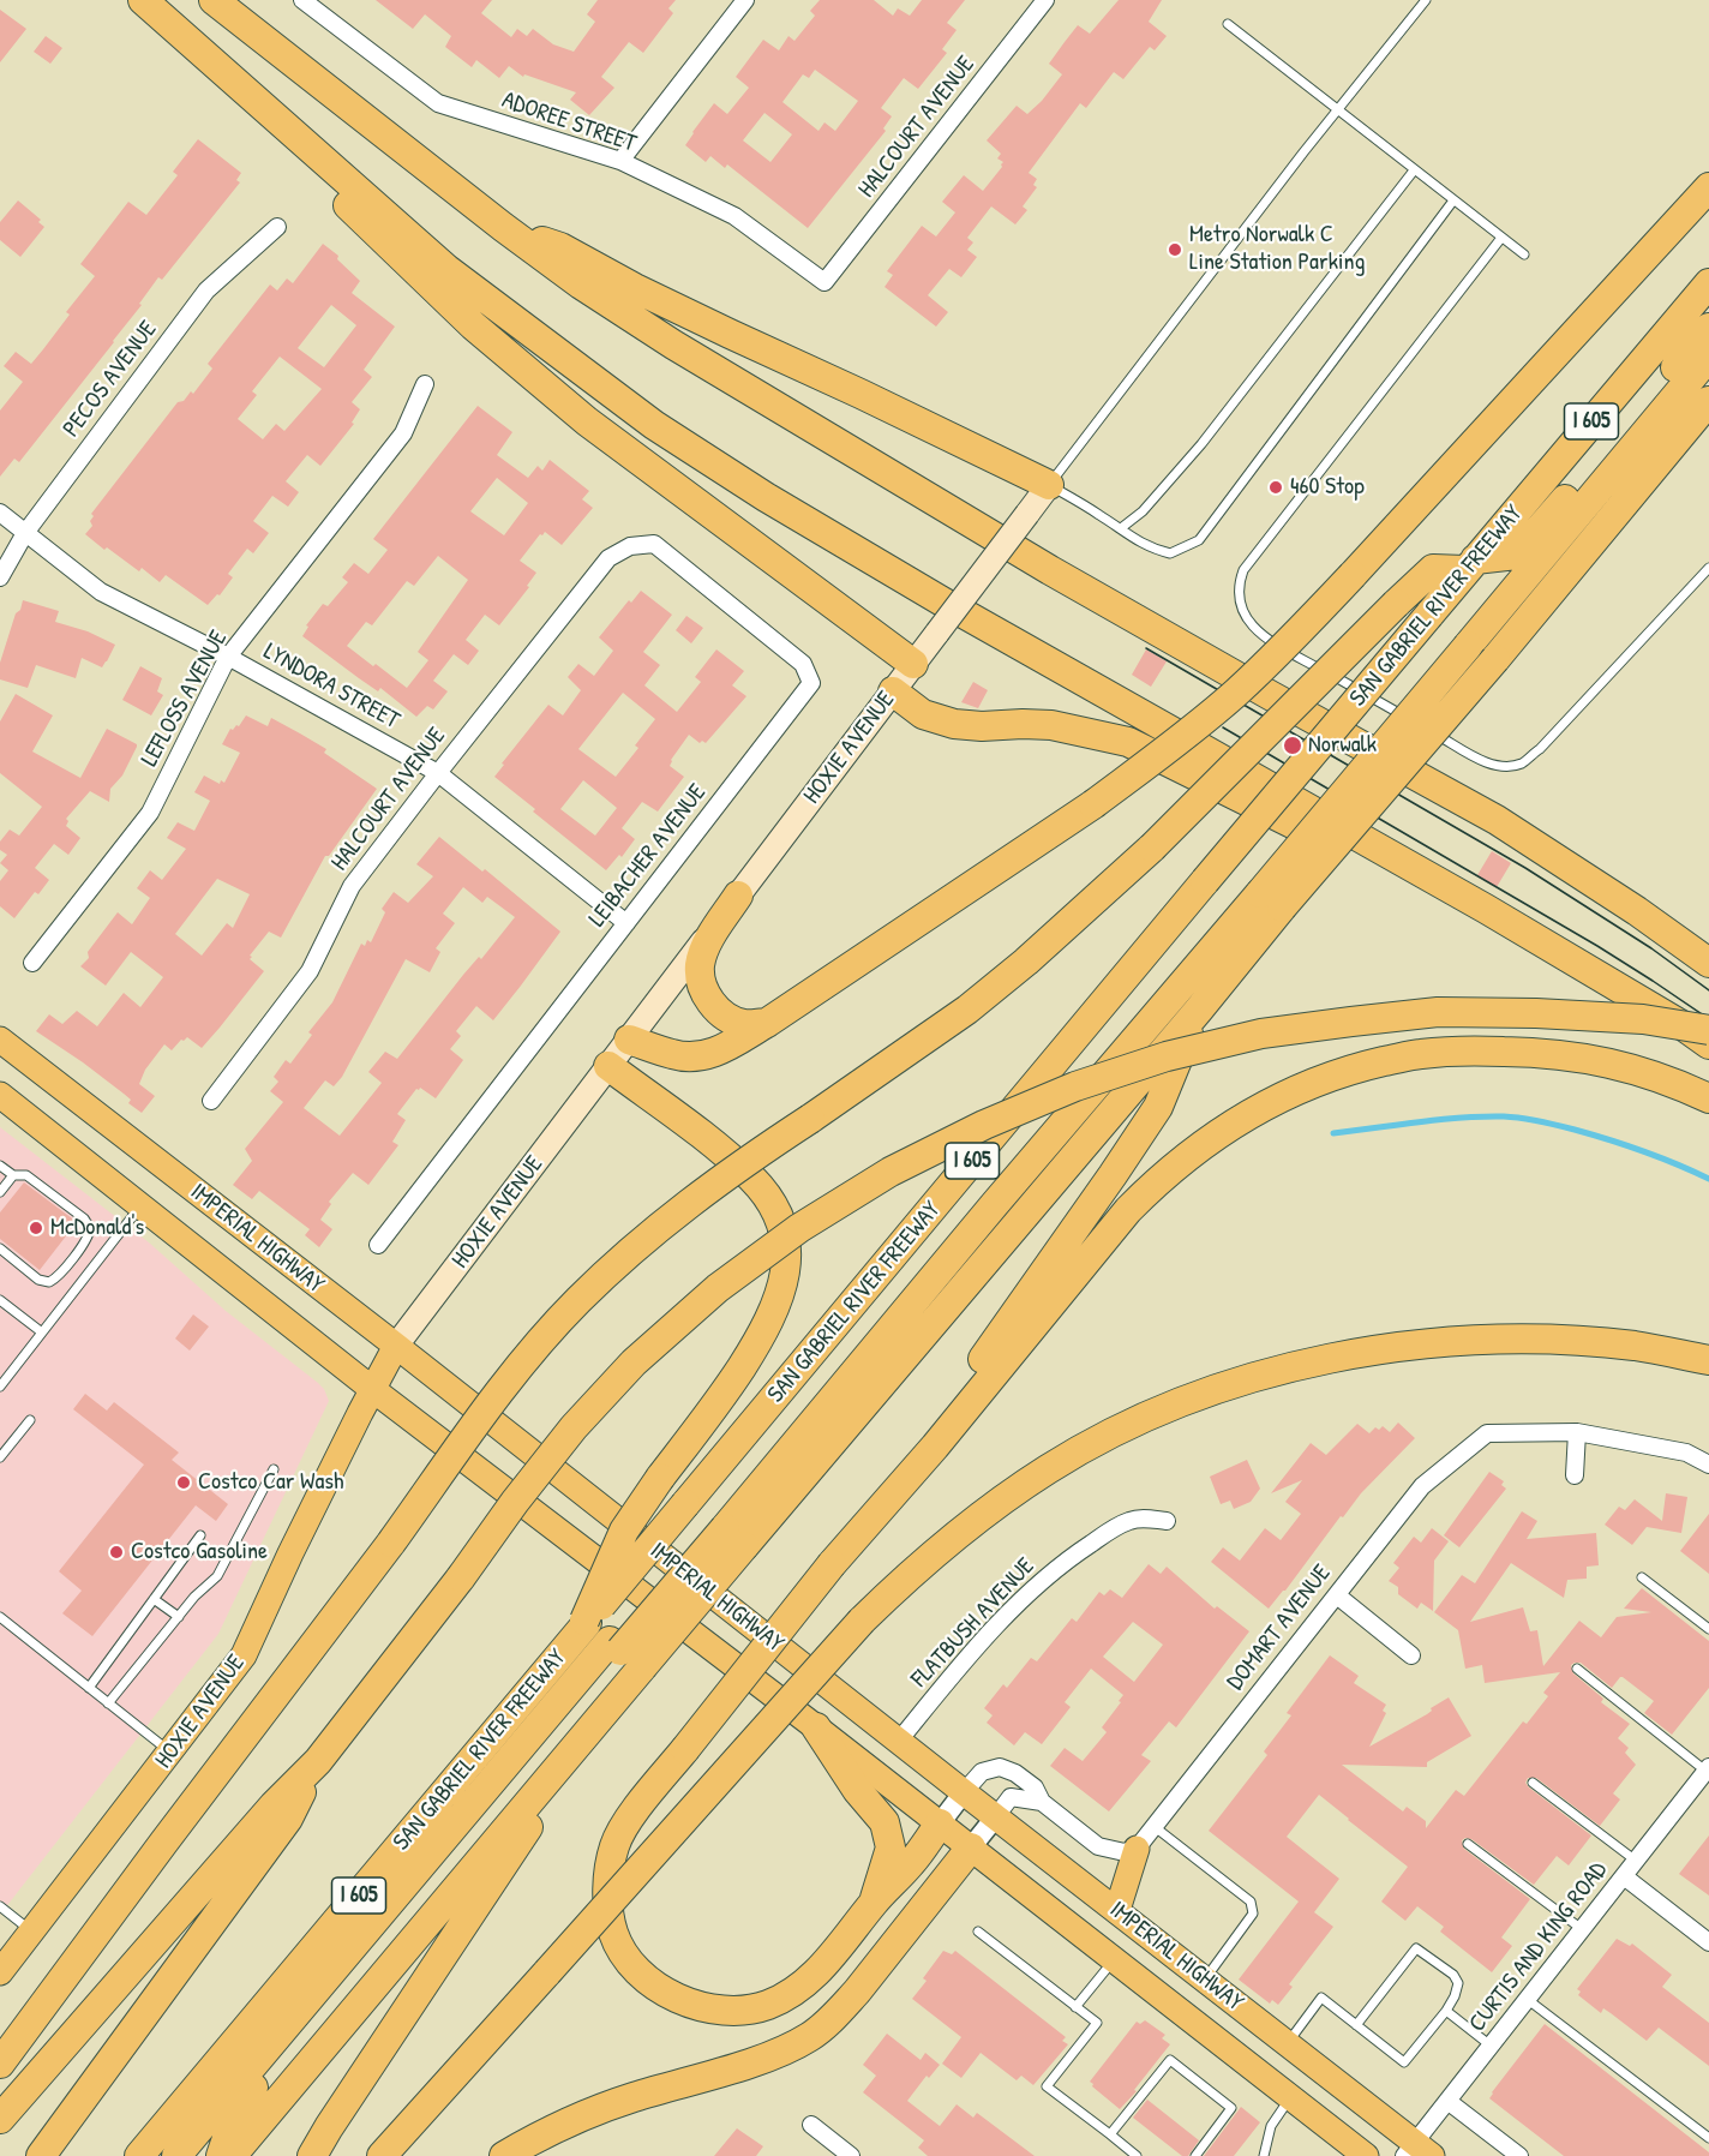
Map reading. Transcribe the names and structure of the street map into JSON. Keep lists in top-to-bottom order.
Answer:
{
  "streets": {
    "highway": ["I 605", "SAN GABRIEL RIVER FREEWAY"],
    "main road": ["HOXIE AVENUE", "IMPERIAL HIGHWAY"],
    "street": [
      "ADOREE STREET",
      "HALCOURT AVENUE",
      "PECOS AVENUE",
      "LYNDORA STREET",
      "LEFLOSS AVENUE",
      "LEIBACHER AVENUE",
      "FLATBUSH AVENUE",
      "DOMART AVENUE",
      "CURTIS AND KING ROAD"
    ]
  },
  "crossings": [
    ["ADOREE STREET", "HALCOURT AVENUE"],
    ["HALCOURT AVENUE", "LYNDORA STREET"],
    ["HALCOURT AVENUE", "LEIBACHER AVENUE"],
    ["PECOS AVENUE", "LYNDORA STREET"],
    ["LYNDORA STREET", "LEFLOSS AVENUE"],
    ["LYNDORA STREET", "LEIBACHER AVENUE"],
    ["HOXIE AVENUE", "IMPERIAL HIGHWAY"],
    ["IMPERIAL HIGHWAY", "FLATBUSH AVENUE"],
    ["IMPERIAL HIGHWAY", "CURTIS AND KING ROAD"]
  ],
  "places": [
    "Metro Norwalk C Line Station Parking",
    "460 Stop",
    "Norwalk",
    "McDonald's",
    "Costco Car Wash",
    "Costco Gasoline"
  ]
}
